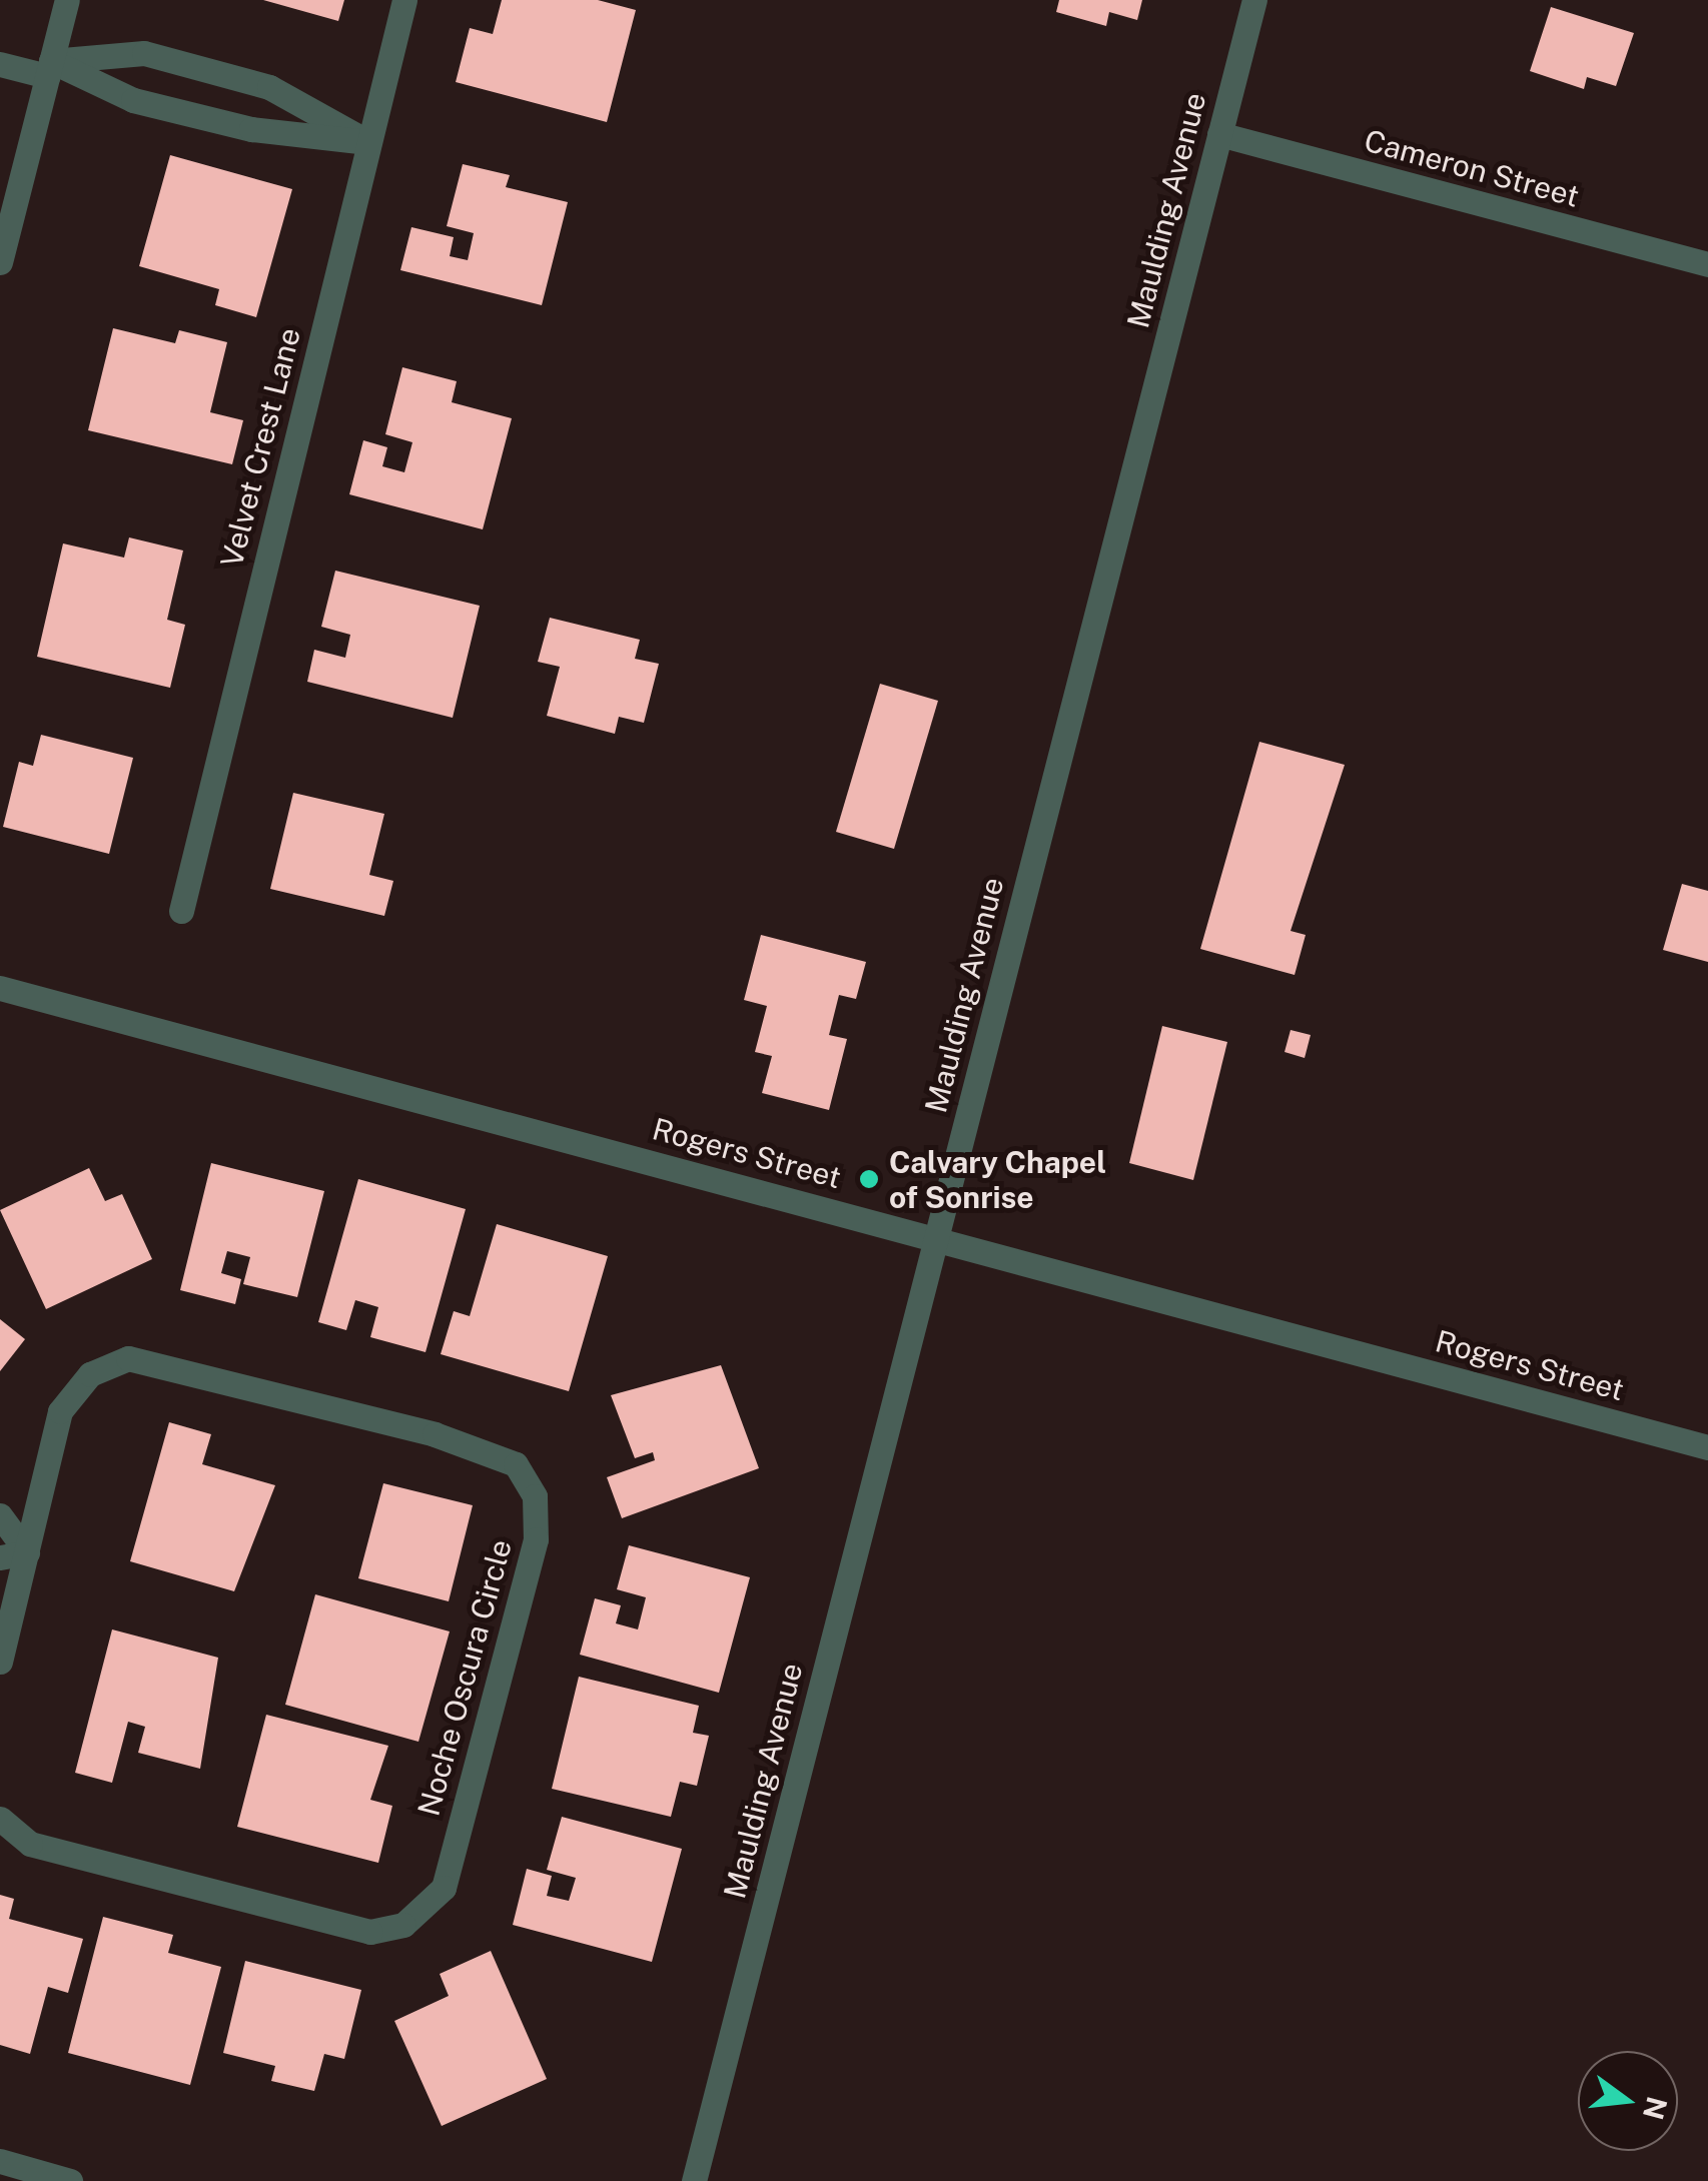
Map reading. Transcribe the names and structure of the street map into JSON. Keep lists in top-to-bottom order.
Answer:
{
  "streets": {
    "street": [
      "Cameron Street",
      "Maulding Avenue",
      "Velvet Crest Lane",
      "Rogers Street",
      "Noche Oscura Circle"
    ]
  },
  "crossings": [
    ["Cameron Street", "Maulding Avenue"],
    ["Maulding Avenue", "Rogers Street"]
  ],
  "places": ["Calvary Chapel of Sonrise"],
  "north": "right"
}
